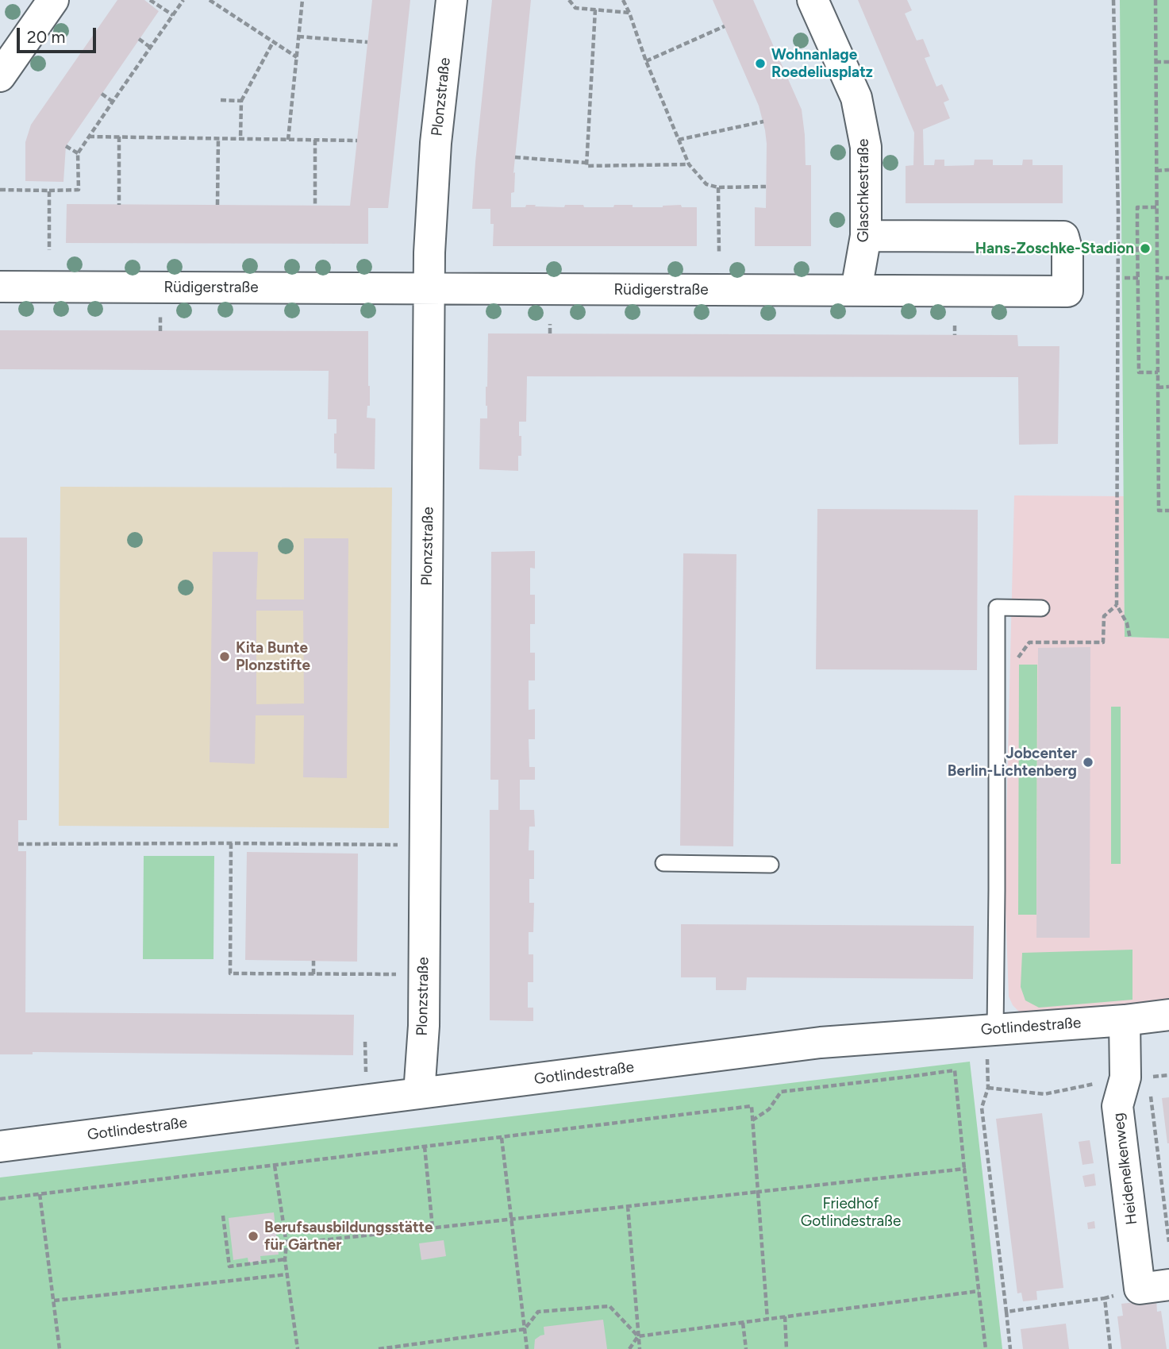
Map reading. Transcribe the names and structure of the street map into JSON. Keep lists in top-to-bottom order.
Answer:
{
  "streets": {
    "street": [
      "Plonzstraße",
      "Glaschkestraße",
      "Rüdigerstraße",
      "Gotlindestraße",
      "Heidenelkenweg"
    ]
  },
  "crossings": [
    ["Plonzstraße", "Rüdigerstraße"],
    ["Plonzstraße", "Gotlindestraße"],
    ["Glaschkestraße", "Rüdigerstraße"],
    ["Gotlindestraße", "Heidenelkenweg"]
  ],
  "parks": ["Friedhof Gotlindestraße"],
  "places": [
    "Wohnanlage Roedeliusplatz",
    "Hans-Zoschke-Stadion",
    "Kita Bunte Plonzstifte",
    "Jobcenter Berlin-Lichtenberg",
    "Berufsausbildungsstätte für Gärtner"
  ],
  "scale_bar": "20 m"
}
